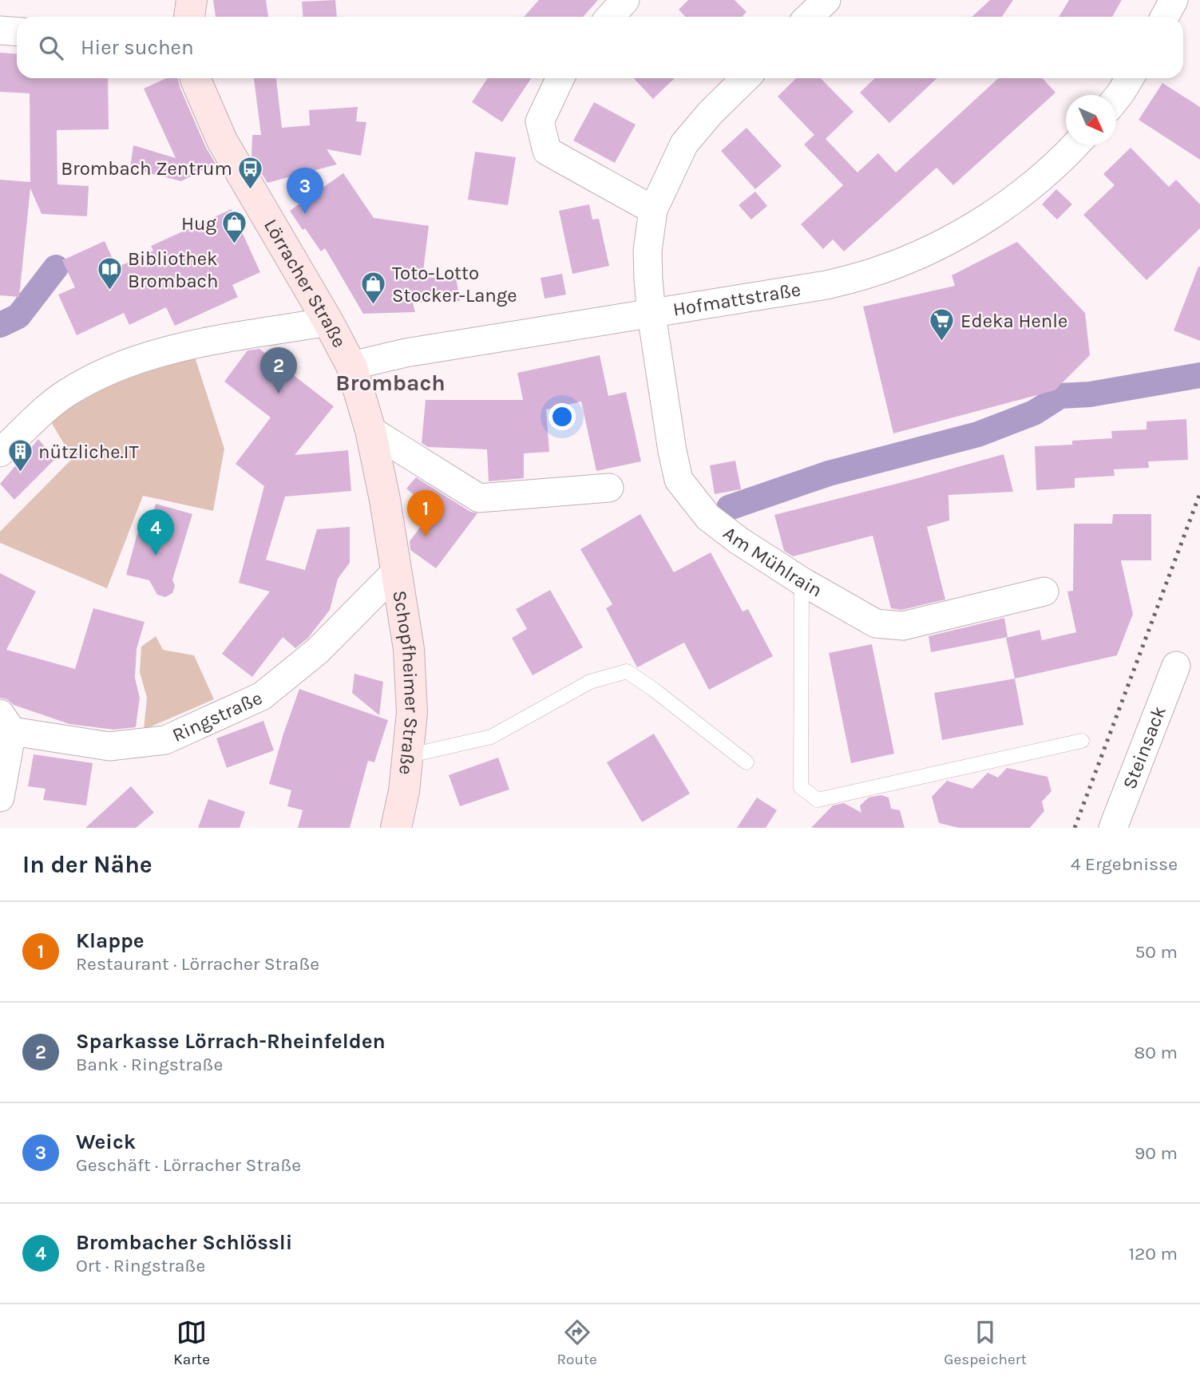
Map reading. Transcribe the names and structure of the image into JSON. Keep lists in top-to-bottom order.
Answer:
{
  "streets": {
    "main road": ["Lörracher Straße", "Schopfheimer Straße"],
    "street": [
      "Hofmattstraße",
      "Am Mühlrain",
      "Ringstraße",
      "Steinsack"
    ]
  },
  "crossings": [
    ["Lörracher Straße", "Hofmattstraße"],
    ["Lörracher Straße", "Schopfheimer Straße"],
    ["Lörracher Straße", "Ringstraße"],
    ["Hofmattstraße", "Am Mühlrain"],
    ["Schopfheimer Straße", "Ringstraße"]
  ],
  "districts": ["Brombach"],
  "places": {
    "bus stop": ["Brombach Zentrum"],
    "shop": ["Hug", "Toto-Lotto Stocker-Lange"],
    "library": ["Bibliothek Brombach"],
    "supermarket": ["Edeka Henle"],
    "building": ["nützliche.IT"]
  },
  "north": "bottom right",
  "page": {
    "search": "Hier suchen",
    "pins": [
      "3",
      "2",
      "1",
      "4"
    ],
    "heading": ["In der Nähe", "4 Ergebnisse"],
    "list": [
      {
        "mark": "1",
        "name": "Klappe",
        "note": "Restaurant · Lörracher Straße",
        "value": "50 m"
      },
      {
        "mark": "2",
        "name": "Sparkasse Lörrach-Rheinfelden",
        "note": "Bank · Ringstraße",
        "value": "80 m"
      },
      {
        "mark": "3",
        "name": "Weick",
        "note": "Geschäft · Lörracher Straße",
        "value": "90 m"
      },
      {
        "mark": "4",
        "name": "Brombacher Schlössli",
        "note": "Ort · Ringstraße",
        "value": "120 m"
      }
    ],
    "nav": ["Karte", "Route", "Gespeichert"]
  }
}
